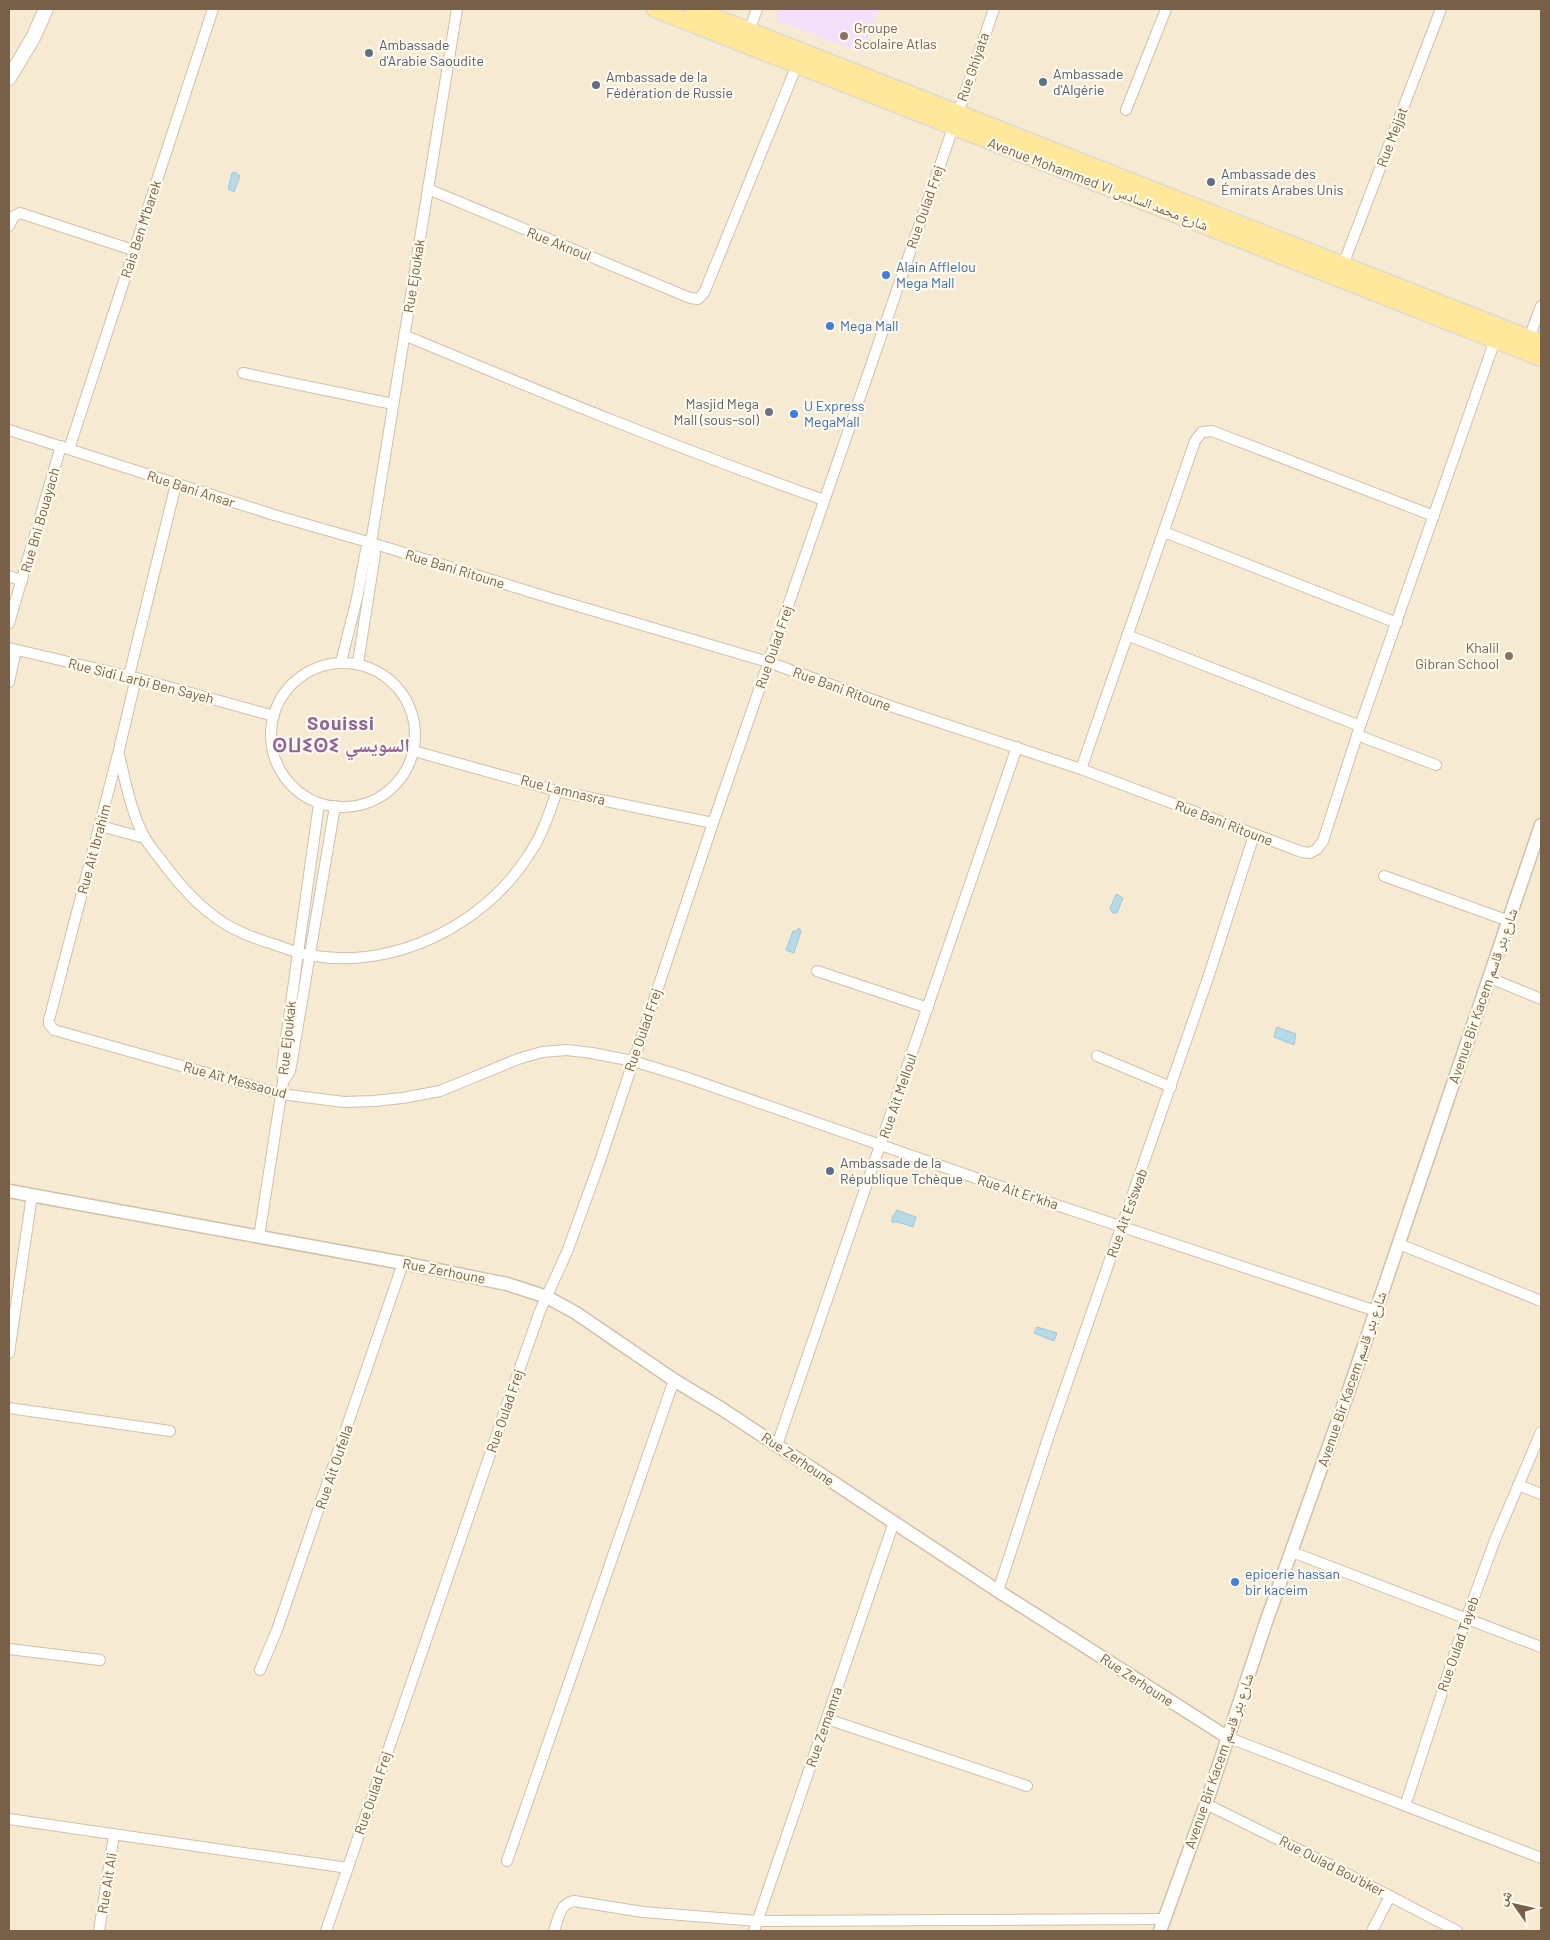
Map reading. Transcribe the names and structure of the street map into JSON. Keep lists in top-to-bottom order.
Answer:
{
  "streets": {
    "main road": ["Avenue Mohammed VI شارع محمد السادس"],
    "street": [
      "Rue Ghiyata",
      "Rue Mejjat",
      "Rue Oulad Frej",
      "Rais Ben M’barek",
      "Rue Aknoul",
      "Rue Ejoukak",
      "Rue Bani Ansar",
      "Rue Bni Bouayach",
      "Rue Bani Ritoune",
      "Rue Sidi Larbi Ben Sayeh",
      "Rue Lamnasra",
      "Rue Ait Ibrahim",
      "Avenue Bir Kacem شارع بئر قاسم",
      "Rue Aït Messaoud",
      "Rue Ait Melloul",
      "Rue Ait Er'kha",
      "Rue Ait Es'swab",
      "Rue Zerhoune",
      "Rue Ait Oufella",
      "Rue Oulad Tayeb",
      "Rue Zemamra",
      "Rue Oulad Bou'bker",
      "Rue Ait Ali"
    ]
  },
  "crossings": [
    ["Rue Ghiyata", "Avenue Mohammed VI شارع محمد السادس"],
    ["Rue Ghiyata", "Rue Oulad Frej"],
    ["Rue Mejjat", "Avenue Mohammed VI شارع محمد السادس"],
    ["Avenue Mohammed VI شارع محمد السادس", "Rue Oulad Frej"],
    ["Avenue Mohammed VI شارع محمد السادس", "Rue Aknoul"],
    ["Rue Oulad Frej", "Rue Bani Ritoune"],
    ["Rue Oulad Frej", "Rue Lamnasra"],
    ["Rue Oulad Frej", "Rue Aït Messaoud"],
    ["Rue Oulad Frej", "Rue Ait Er'kha"],
    ["Rue Oulad Frej", "Rue Zerhoune"],
    ["Rais Ben M’barek", "Rue Bani Ansar"],
    ["Rais Ben M’barek", "Rue Bni Bouayach"],
    ["Rue Aknoul", "Rue Ejoukak"],
    ["Rue Ejoukak", "Rue Bani Ansar"],
    ["Rue Ejoukak", "Rue Bani Ritoune"],
    ["Rue Ejoukak", "Rue Sidi Larbi Ben Sayeh"],
    ["Rue Ejoukak", "Rue Lamnasra"],
    ["Rue Ejoukak", "Rue Aït Messaoud"],
    ["Rue Ejoukak", "Rue Zerhoune"],
    ["Rue Bani Ansar", "Rue Bni Bouayach"],
    ["Rue Bani Ansar", "Rue Bani Ritoune"],
    ["Rue Bani Ansar", "Rue Ait Ibrahim"],
    ["Rue Bani Ritoune", "Rue Ait Melloul"],
    ["Rue Bani Ritoune", "Rue Ait Es'swab"],
    ["Rue Sidi Larbi Ben Sayeh", "Rue Lamnasra"],
    ["Rue Sidi Larbi Ben Sayeh", "Rue Ait Ibrahim"],
    ["Rue Ait Ibrahim", "Rue Aït Messaoud"],
    ["Avenue Bir Kacem شارع بئر قاسم", "Rue Ait Er'kha"],
    ["Avenue Bir Kacem شارع بئر قاسم", "Rue Zerhoune"],
    ["Avenue Bir Kacem شارع بئر قاسم", "Rue Oulad Bou'bker"],
    ["Rue Aït Messaoud", "Rue Ait Er'kha"],
    ["Rue Ait Melloul", "Rue Ait Er'kha"],
    ["Rue Ait Melloul", "Rue Zerhoune"],
    ["Rue Ait Er'kha", "Rue Ait Es'swab"],
    ["Rue Ait Es'swab", "Rue Zerhoune"],
    ["Rue Zerhoune", "Rue Ait Oufella"],
    ["Rue Zerhoune", "Rue Oulad Tayeb"],
    ["Rue Zerhoune", "Rue Zemamra"]
  ],
  "districts": ["Souissi ⵙⵡⵉⵙⵉ السويسي"],
  "places": [
    "Groupe Scolaire Atlas",
    "Ambassade d'Arabie Saoudite",
    "Ambassade d'Algérie",
    "Ambassade de la Fédération de Russie",
    "Ambassade des Émirats Arabes Unis",
    "Alain Afflelou Mega Mall",
    "Mega Mall",
    "Masjid Mega Mall (sous-sol)",
    "U Express MegaMall",
    "Khalil Gibran School",
    "Ambassade de la République Tchèque",
    "epicerie hassan bir kaceim"
  ],
  "north": "top left"
}
